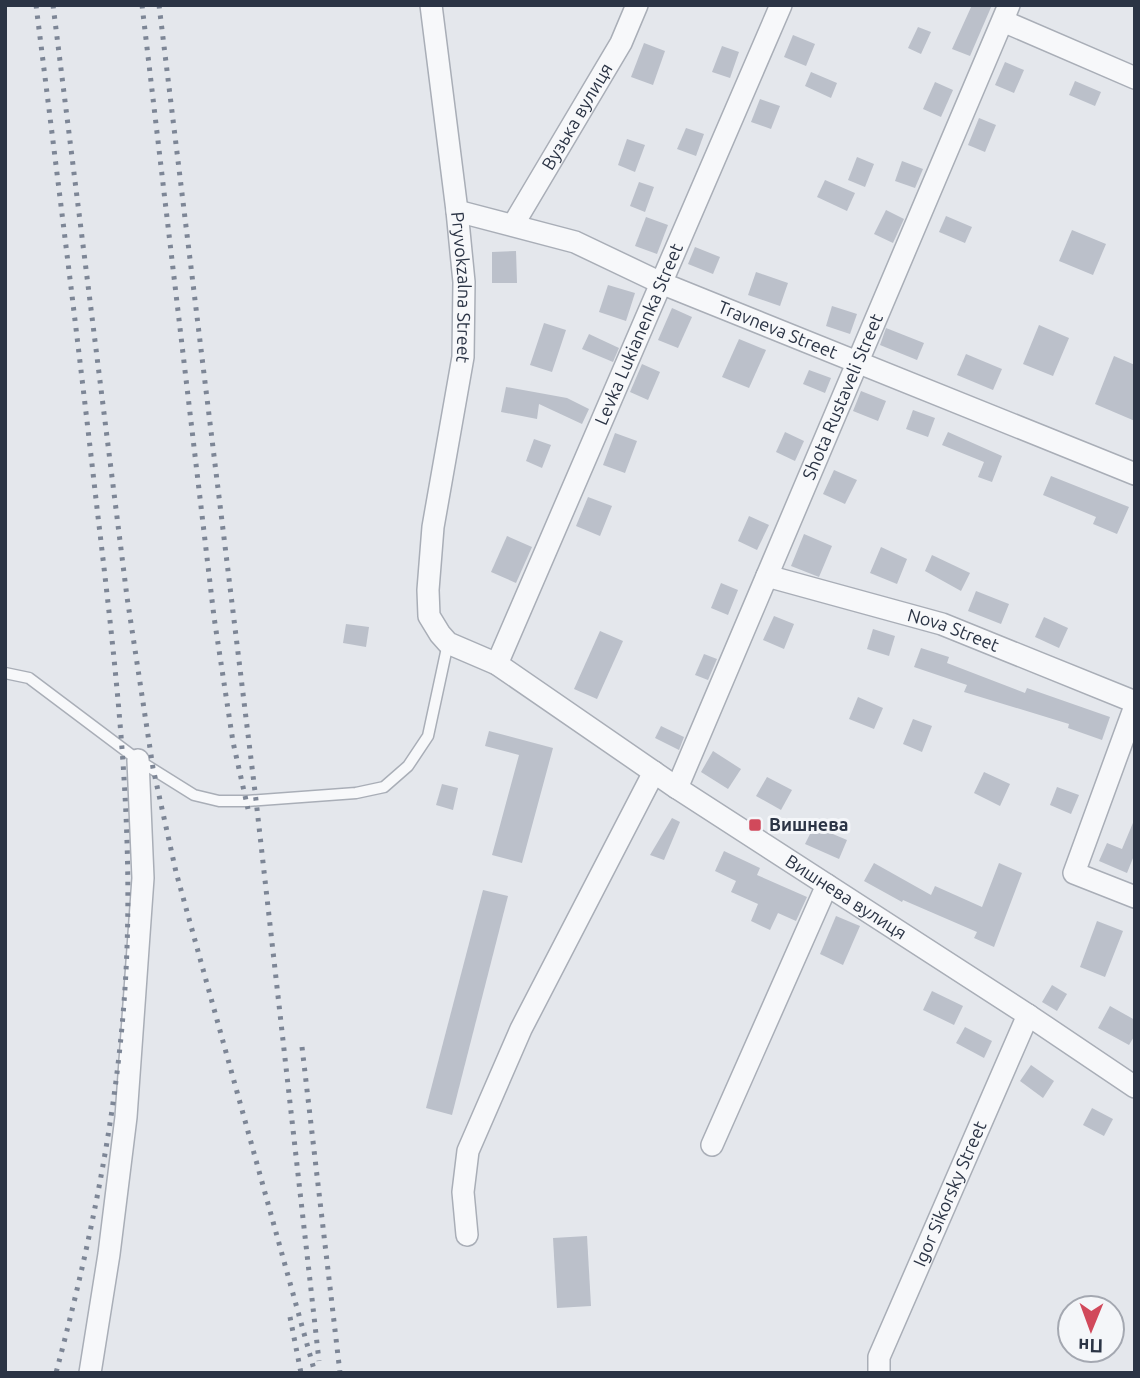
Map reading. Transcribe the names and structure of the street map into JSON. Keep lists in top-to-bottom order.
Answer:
{
  "streets": {
    "street": [
      "Вузька вулиця",
      "Pryvokzalna Street",
      "Travneva Street",
      "Levka Lukianenka Street",
      "Shota Rustaveli Street",
      "Nova Street",
      "Вишнева вулиця",
      "Igor Sikorsky Street"
    ]
  },
  "crossings": [
    ["Вузька вулиця", "Travneva Street"],
    ["Pryvokzalna Street", "Travneva Street"],
    ["Pryvokzalna Street", "Вишнева вулиця"],
    ["Travneva Street", "Levka Lukianenka Street"],
    ["Travneva Street", "Shota Rustaveli Street"],
    ["Levka Lukianenka Street", "Вишнева вулиця"],
    ["Shota Rustaveli Street", "Nova Street"],
    ["Shota Rustaveli Street", "Вишнева вулиця"],
    ["Вишнева вулиця", "Igor Sikorsky Street"]
  ],
  "places": {
    "transit": ["Вишнева"]
  },
  "north": "bottom"
}
